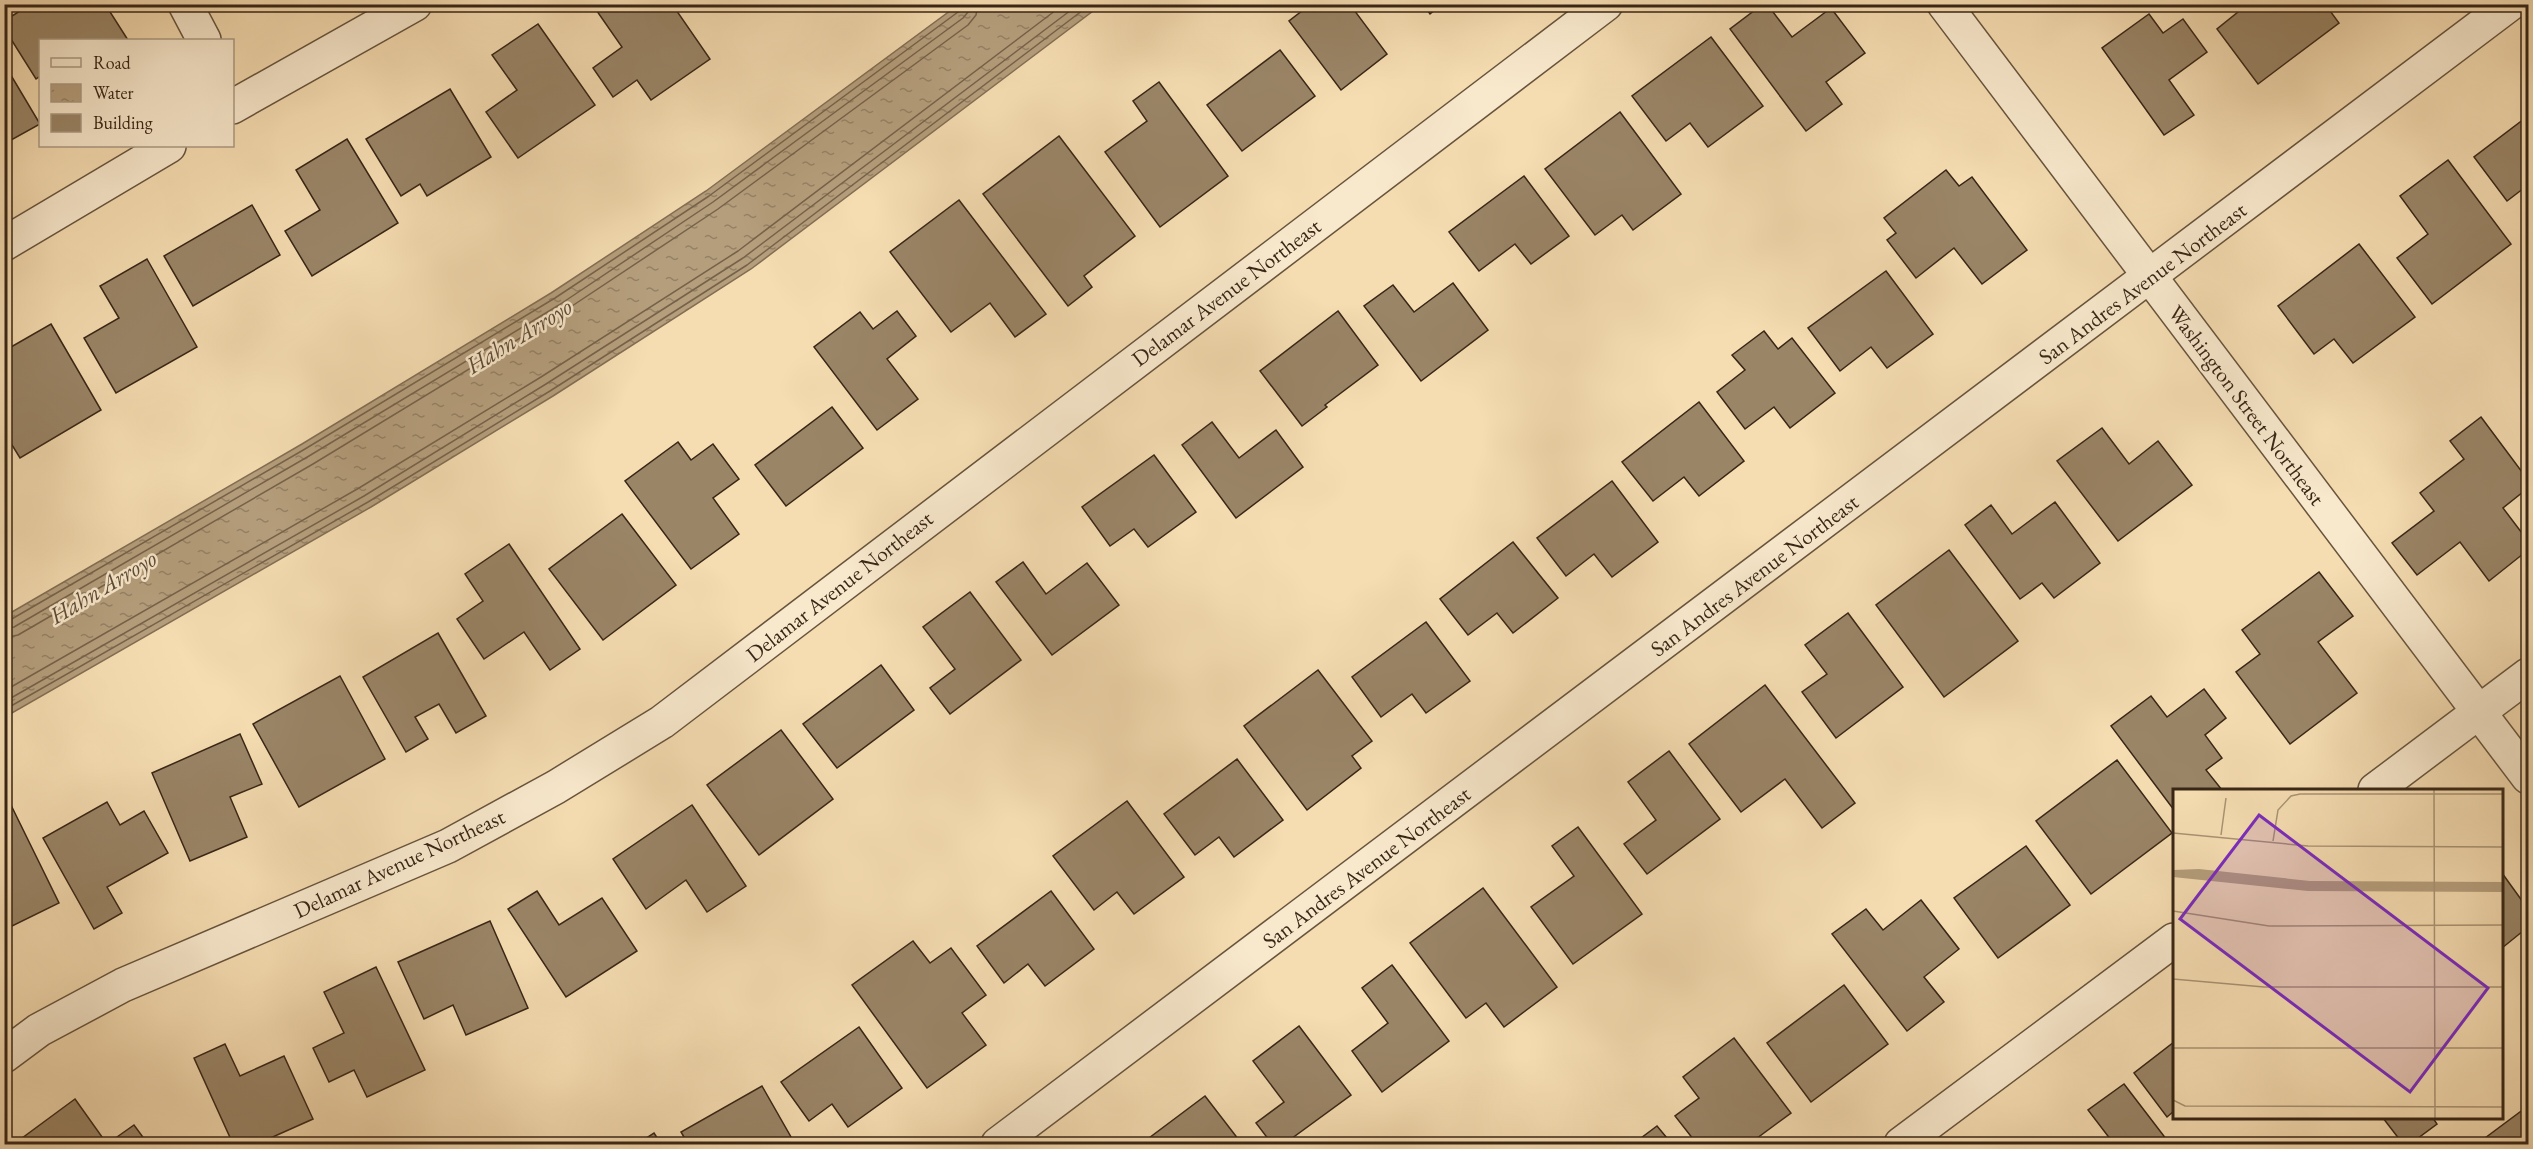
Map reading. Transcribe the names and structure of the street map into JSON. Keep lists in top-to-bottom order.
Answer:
{
  "streets": {
    "street": ["San Andres Avenue Northeast", "Delamar Avenue Northeast", "Washington Street Northeast"]
  },
  "crossings": [
    ["San Andres Avenue Northeast", "Washington Street Northeast"]
  ],
  "water": ["Hahn Arroyo"],
  "legend": ["Road", "Water", "Building"]
}
